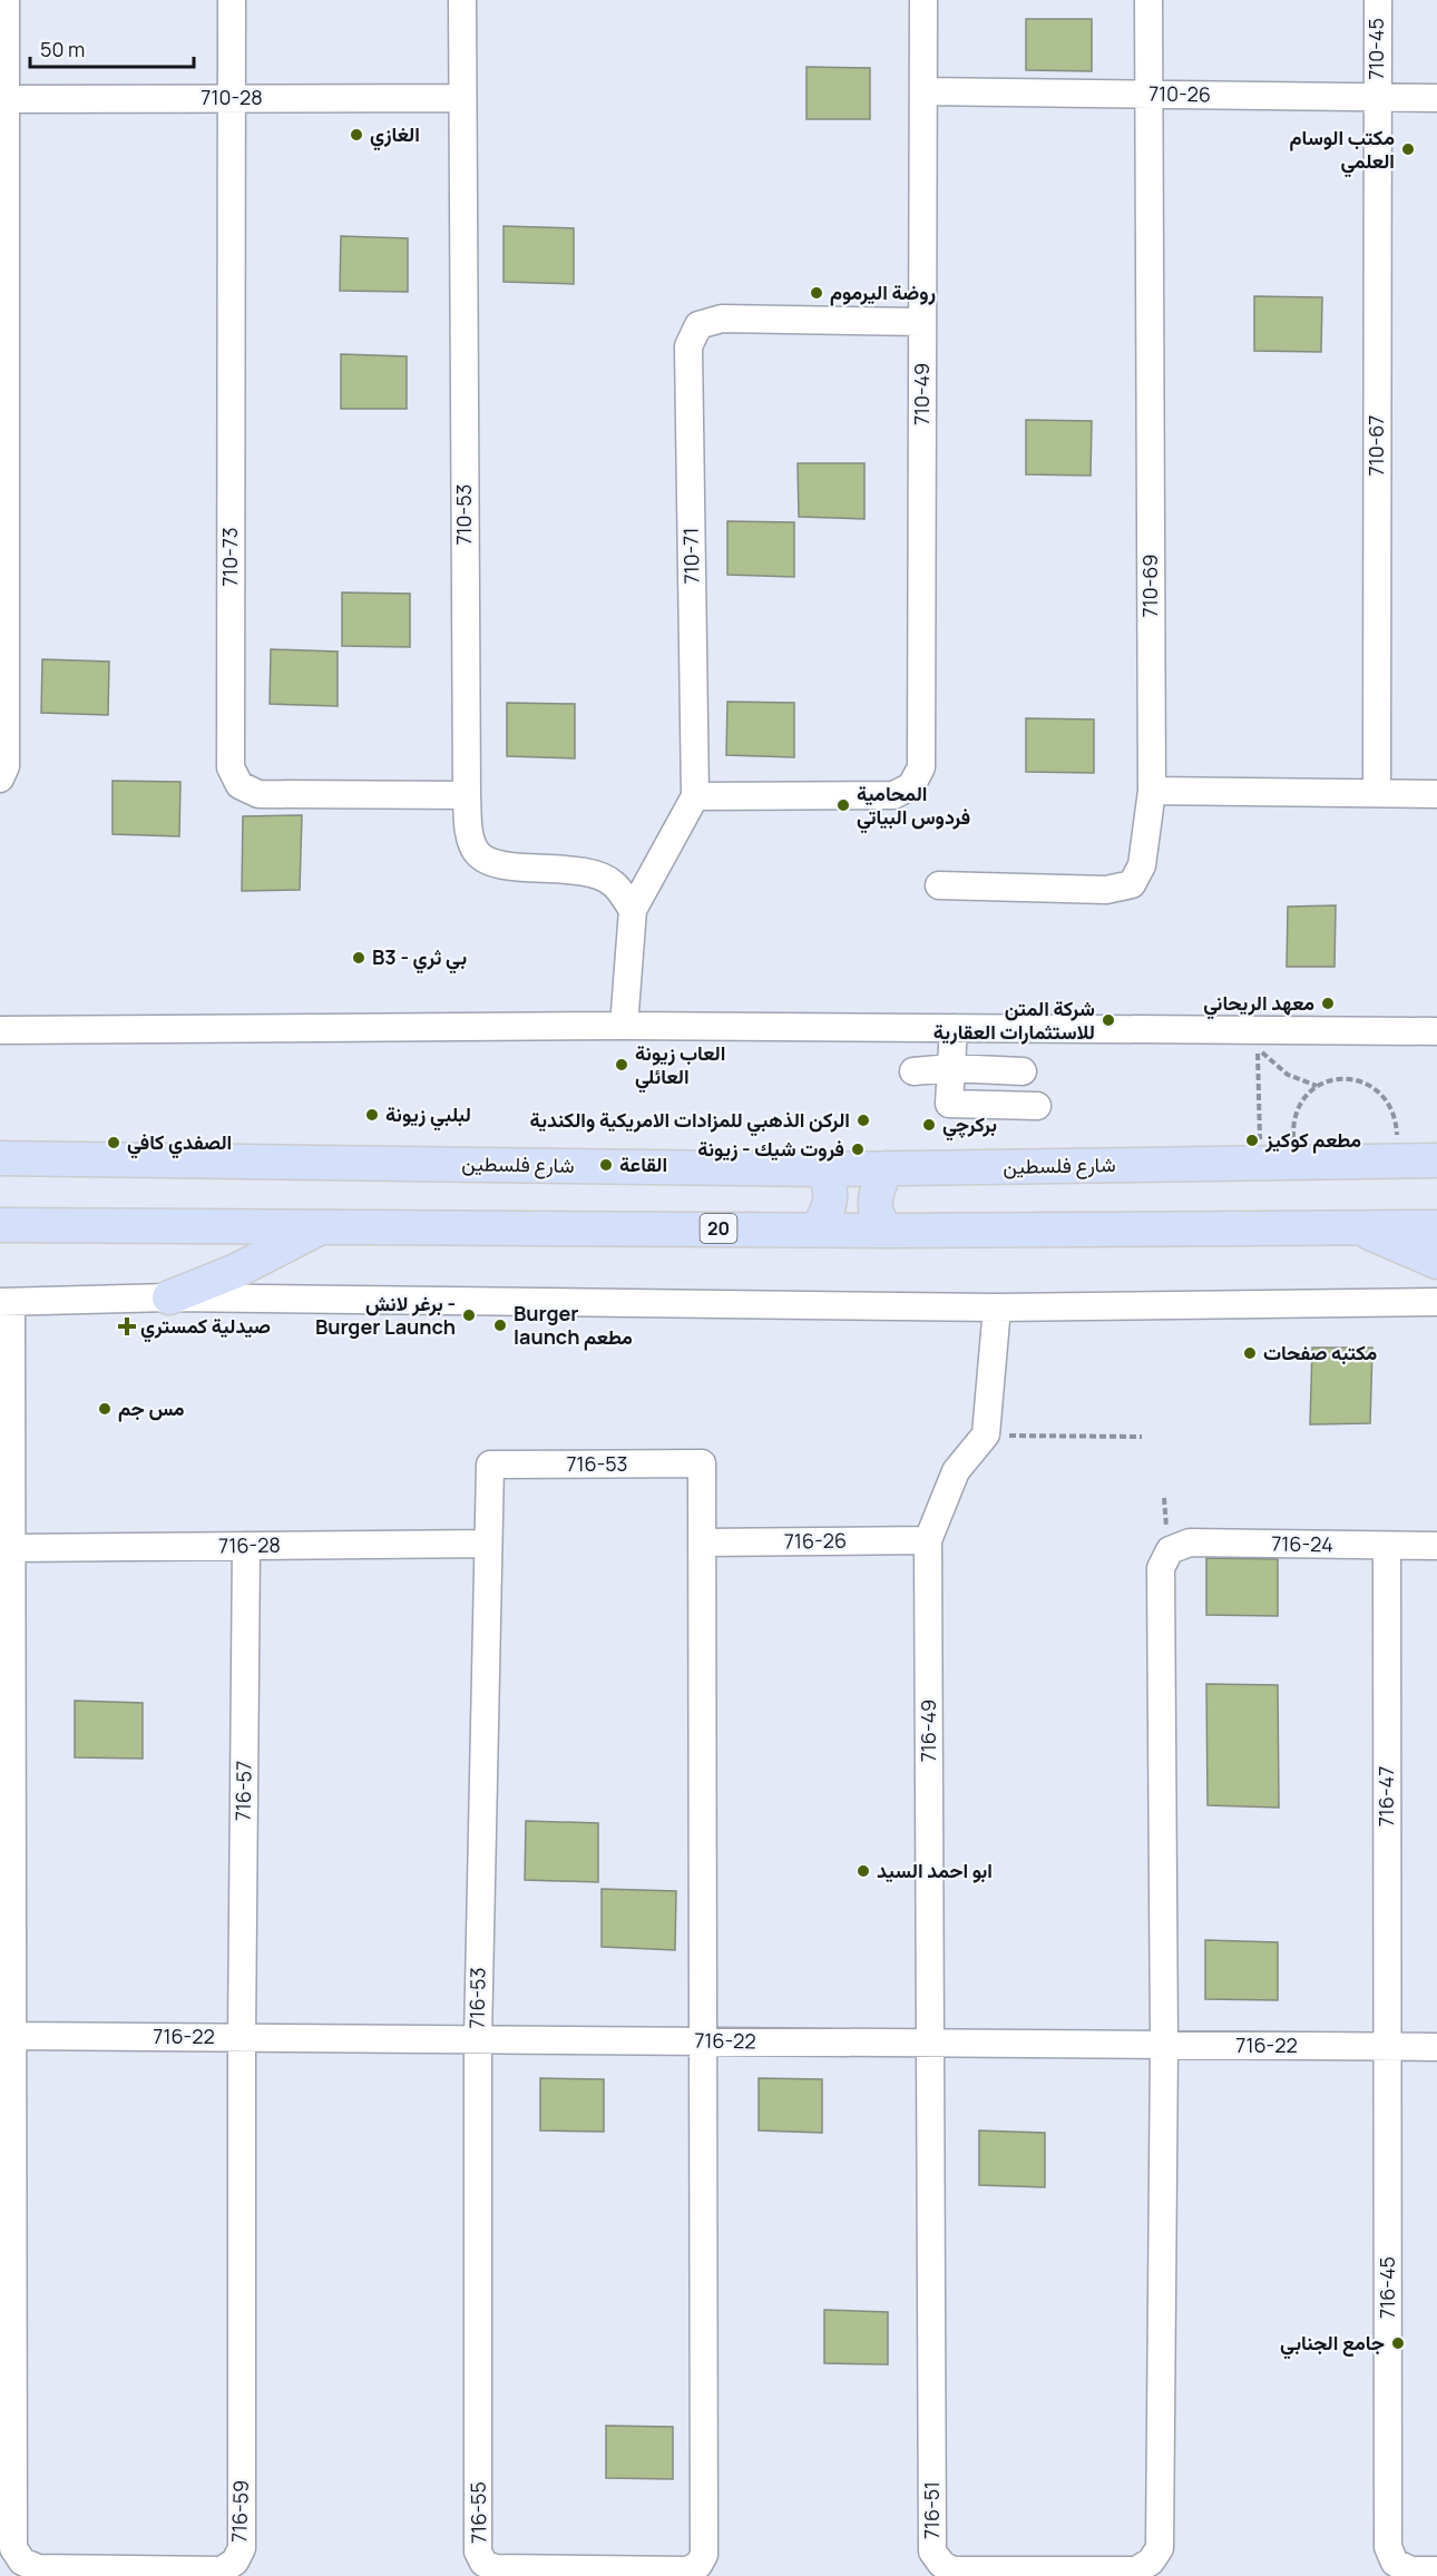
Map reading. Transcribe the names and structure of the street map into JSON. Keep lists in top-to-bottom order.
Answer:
{
  "streets": {
    "main road": ["شارع فلسطين", "20"],
    "street": [
      "710-45",
      "710-26",
      "710-28",
      "710-49",
      "710-67",
      "710-53",
      "710-71",
      "710-73",
      "710-69",
      "716-53",
      "716-26",
      "716-24",
      "716-28",
      "716-49",
      "716-57",
      "716-47",
      "716-22",
      "716-45",
      "716-51",
      "716-59",
      "716-55"
    ]
  },
  "crossings": [
    ["710-45", "710-26"],
    ["710-45", "710-67"],
    ["710-26", "710-49"],
    ["710-26", "710-67"],
    ["710-26", "710-69"],
    ["710-28", "710-53"],
    ["710-28", "710-73"],
    ["710-49", "710-71"],
    ["710-53", "710-73"],
    ["716-53", "716-26"],
    ["716-53", "716-28"],
    ["716-53", "716-22"],
    ["716-53", "716-55"],
    ["716-26", "716-49"],
    ["716-24", "716-47"],
    ["716-24", "716-22"],
    ["716-24", "716-51"],
    ["716-28", "716-57"],
    ["716-28", "716-59"],
    ["716-49", "716-22"],
    ["716-49", "716-51"],
    ["716-57", "716-22"],
    ["716-57", "716-59"],
    ["716-47", "716-22"],
    ["716-47", "716-45"],
    ["716-22", "716-45"],
    ["716-22", "716-51"],
    ["716-22", "716-59"],
    ["716-22", "716-55"]
  ],
  "places": {
    "other": [
      "الغازي",
      "مكتب الوسام العلمي",
      "روضة اليرموم",
      "المحامية فردوس البياتي",
      "B3 - بي ثري",
      "معهد الريحاني",
      "شركة المتن للاستثمارات العقارية",
      "العاب زيونة العائلي",
      "لبلبي زيونة",
      "الركن الذهبي للمزادات الامريكية والكندية",
      "بركرچي",
      "مطعم كوكيز",
      "الصفدي كافي",
      "فروت شيك - زيونة",
      "القاعة",
      "برغر لانش - Burger Launch",
      "Burger launch مطعم",
      "مكتبه صفحات",
      "مس جم",
      "ابو احمد السيد",
      "جامع الجنابي"
    ],
    "health": ["صيدلية كمستري"]
  },
  "scale_bar": "50 m"
}
